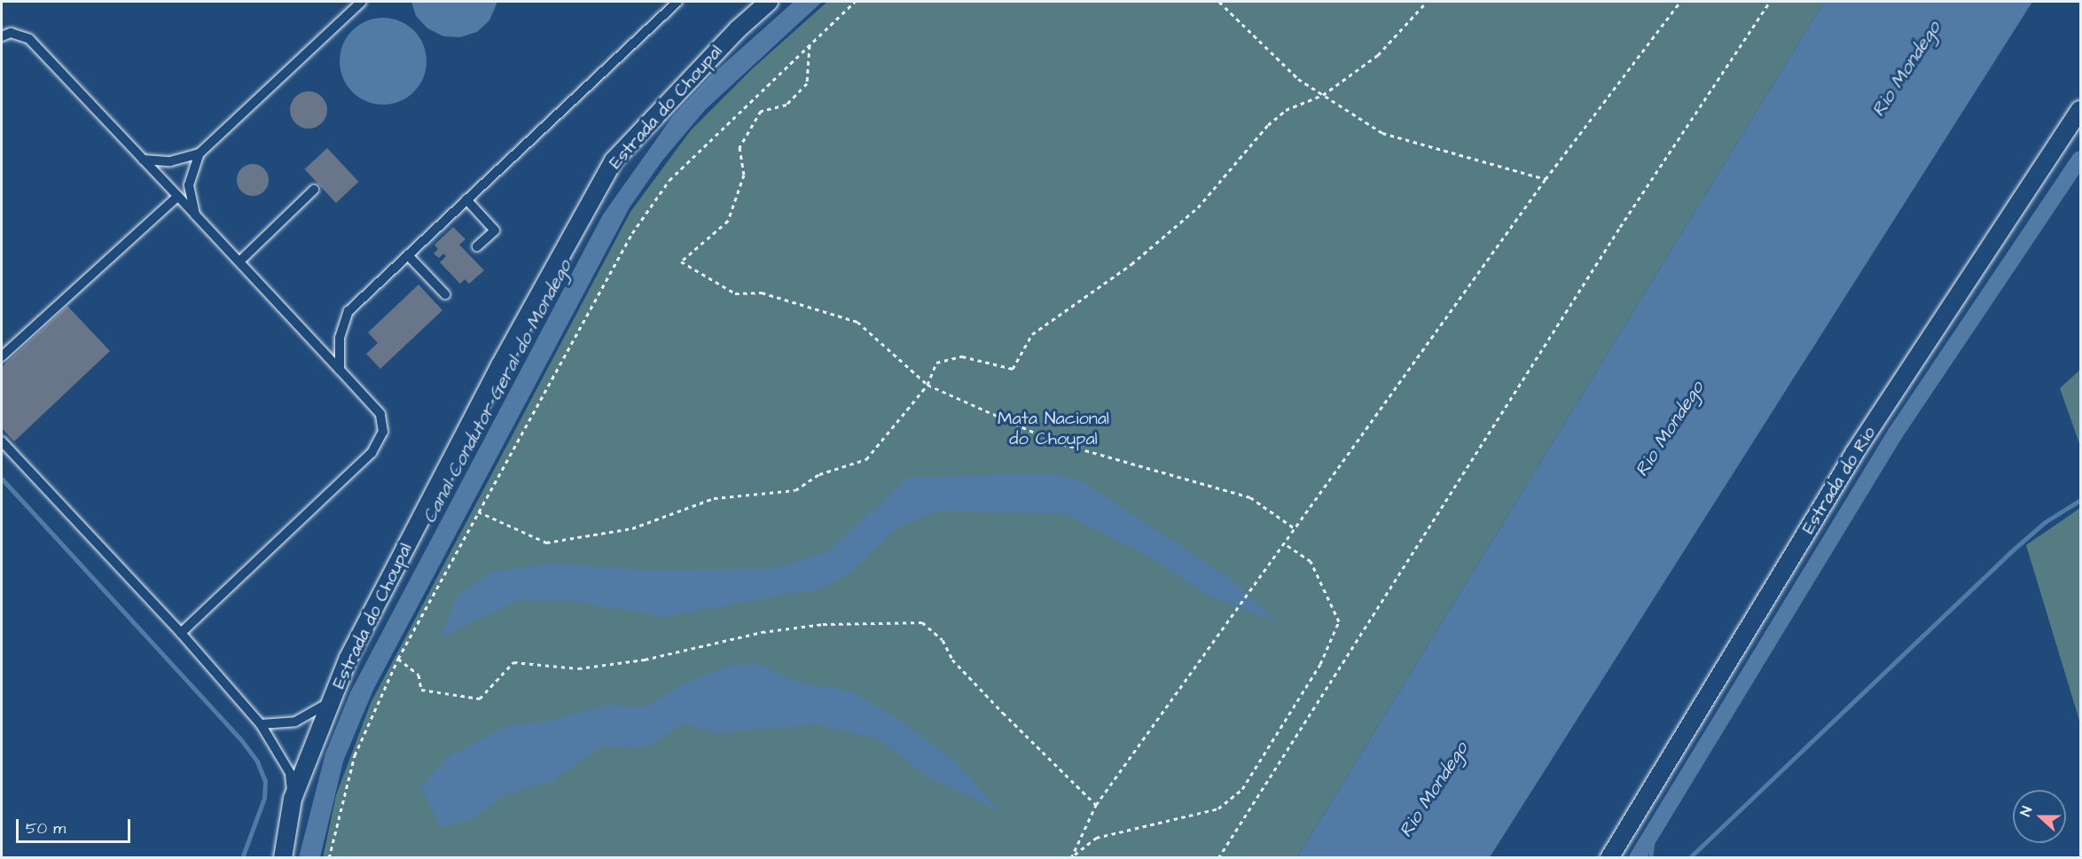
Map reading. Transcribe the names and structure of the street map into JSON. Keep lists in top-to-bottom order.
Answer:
{
  "streets": {
    "street": ["Estrada do Choupal", "Estrada do Rio"]
  },
  "water": ["Rio Mondego", "Canal Condutor Geral do Mondego"],
  "parks": ["Mata Nacional do Choupal"],
  "scale_bar": "50 m",
  "north": "left"
}
